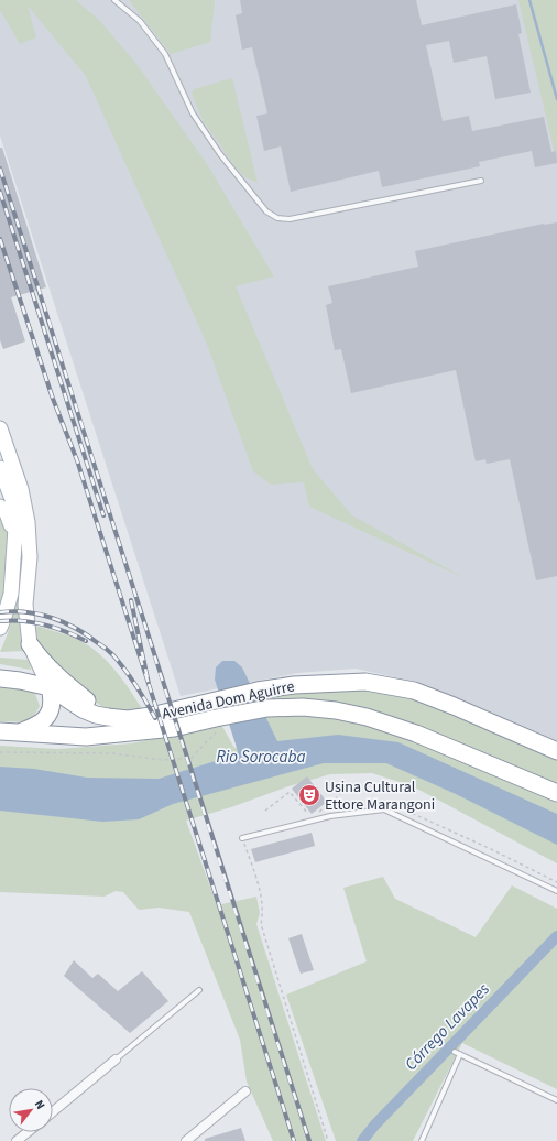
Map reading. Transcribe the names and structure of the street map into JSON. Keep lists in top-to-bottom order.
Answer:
{
  "streets": {
    "highway": ["Avenida Dom Aguirre"]
  },
  "water": ["Rio Sorocaba", "Córrego Lavapes"],
  "places": {
    "theatre": ["Usina Cultural Ettore Marangoni"]
  },
  "north": "top right"
}
